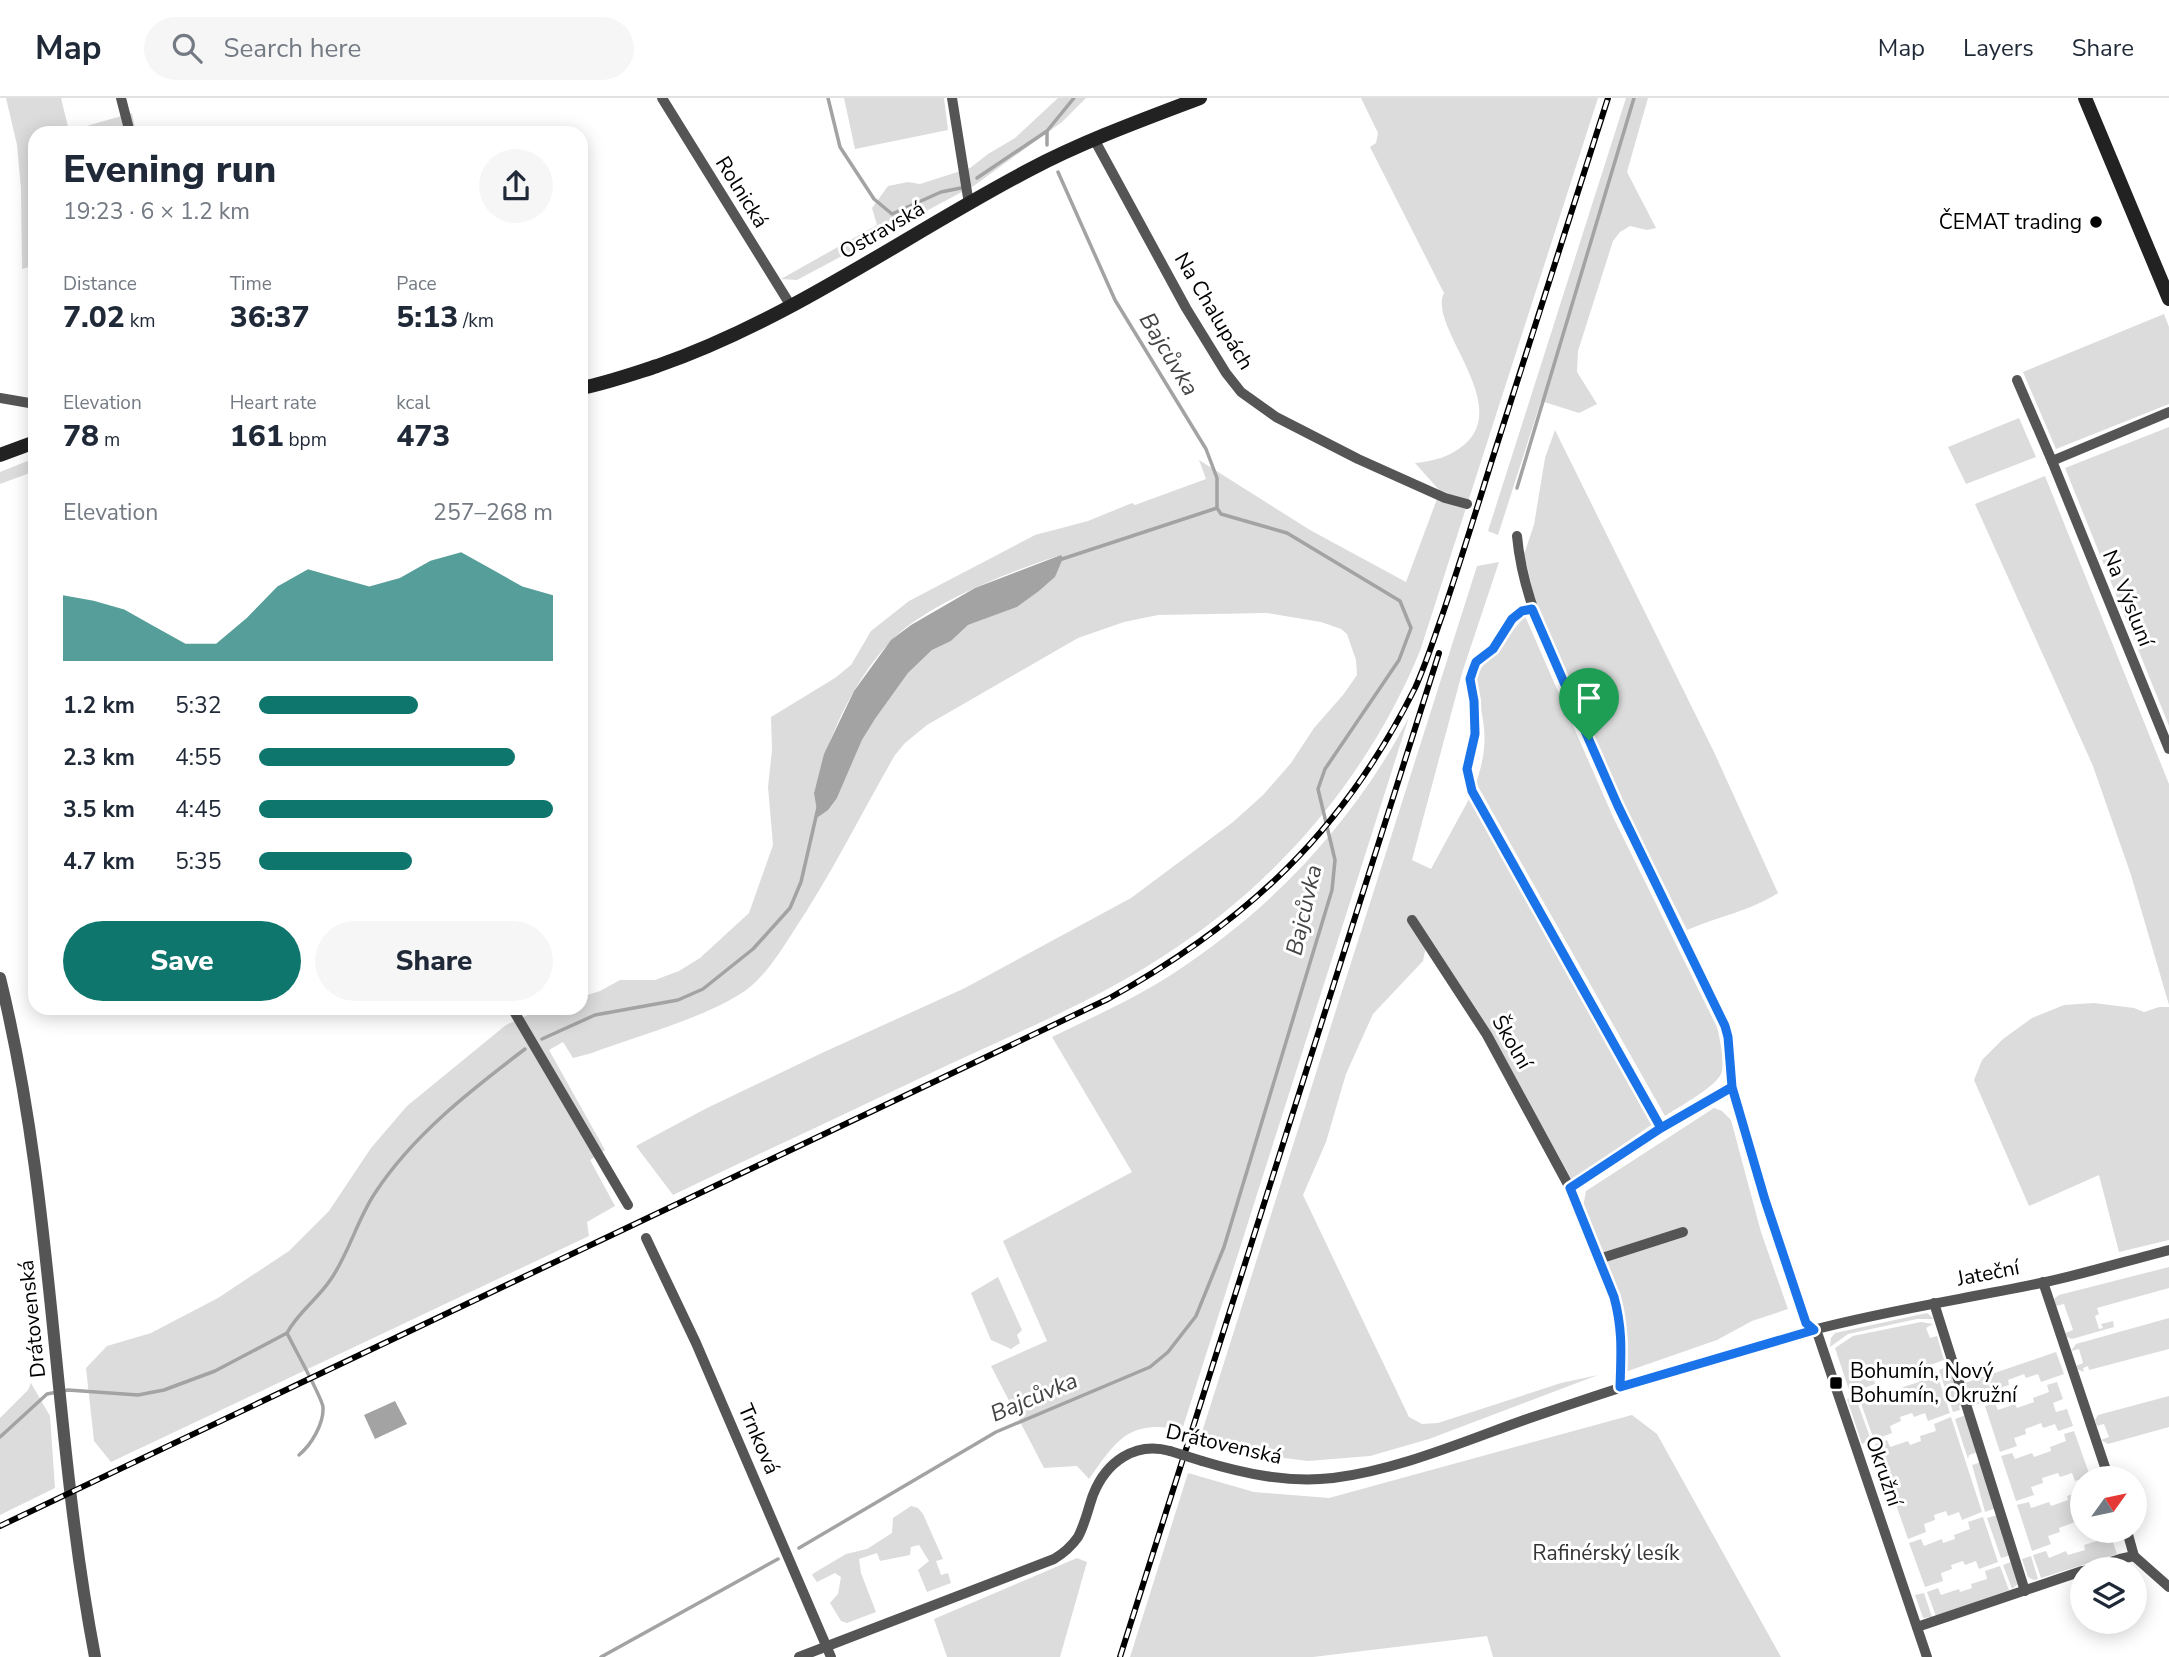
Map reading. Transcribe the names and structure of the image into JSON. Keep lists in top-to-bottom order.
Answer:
{
  "streets": {
    "main road": ["Ostravská"],
    "street": [
      "Rolnická",
      "Na Chalupách",
      "Na Výsluní",
      "Školní",
      "Jateční",
      "Drátovenská",
      "Trnková",
      "Okružní"
    ]
  },
  "crossings": [
    ["Rolnická", "Ostravská"],
    ["Ostravská", "Na Chalupách"],
    ["Školní", "Drátovenská"],
    ["Jateční", "Okružní"],
    ["Drátovenská", "Trnková"]
  ],
  "water": ["Bajcůvka"],
  "parks": ["Rafinérský lesík"],
  "places": {
    "other": ["ČEMAT trading"],
    "transit": ["Bohumín, Nový Bohumín, Okružní"]
  },
  "north": "top right",
  "page": {
    "header": "Map",
    "search": "Search here",
    "nav": ["Map", "Layers", "Share"],
    "heading": ["Evening run", "19:23 · 6 × 1.2 km"],
    "stats": [
      ["Distance", "7.02 km"],
      ["Time", "36:37"],
      ["Pace", "5:13 /km"],
      ["Elevation", "78 m"],
      ["Heart rate", "161 bpm"],
      ["kcal", "473"]
    ],
    "chart": ["Elevation", "257–268 m"],
    "list": [
      {
        "name": "1.2 km",
        "note": "5:32"
      },
      {
        "name": "2.3 km",
        "note": "4:55"
      },
      {
        "name": "3.5 km",
        "note": "4:45"
      },
      {
        "name": "4.7 km",
        "note": "5:35"
      }
    ],
    "buttons": ["Save", "Share"]
  }
}
